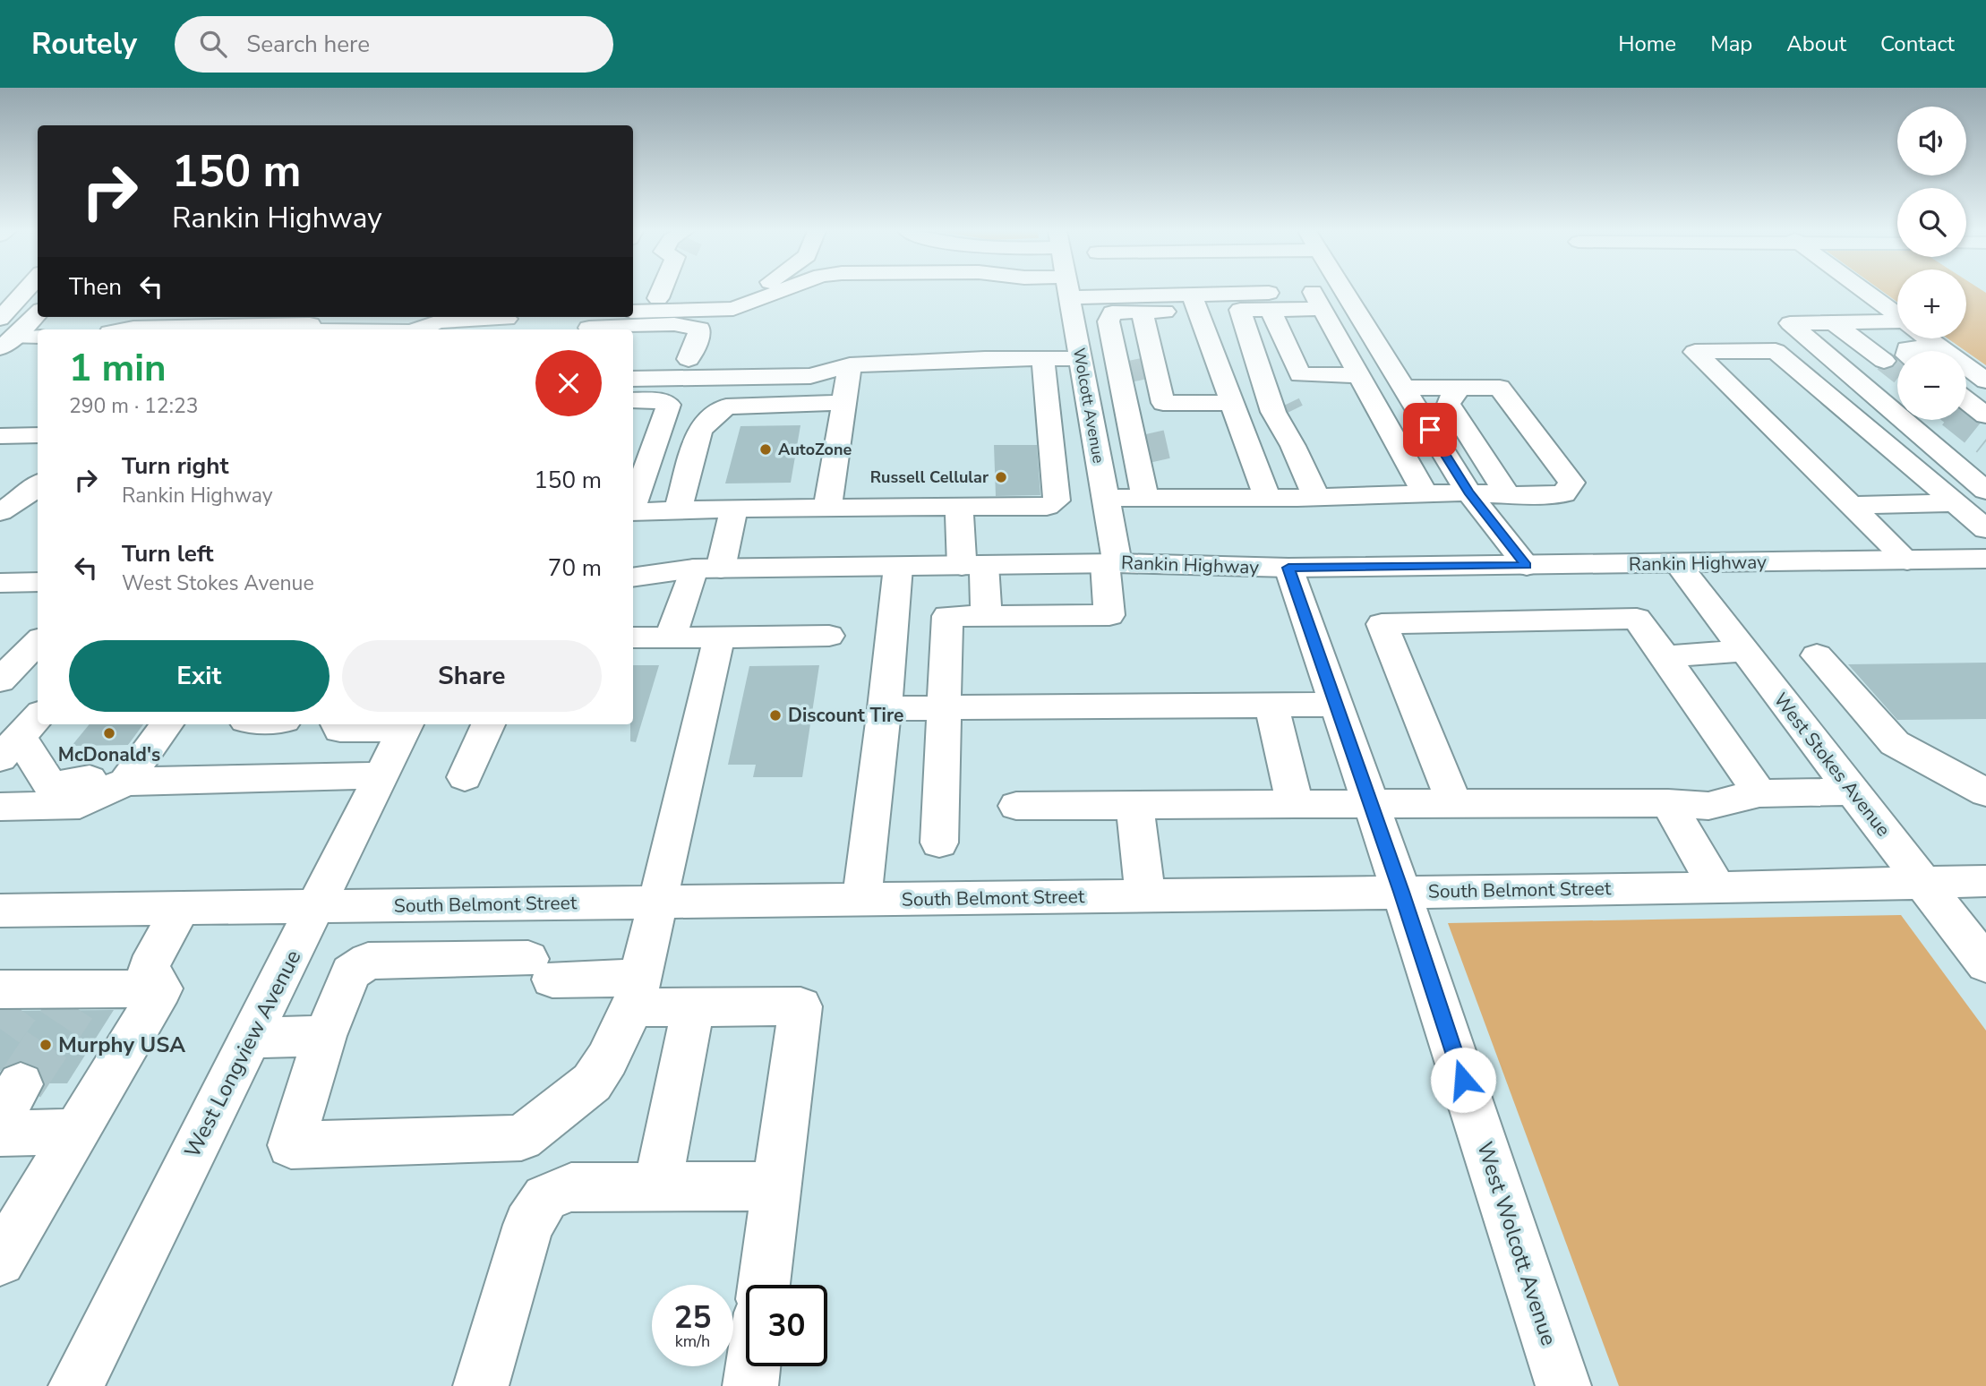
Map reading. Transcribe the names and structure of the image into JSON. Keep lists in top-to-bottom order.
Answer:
{
  "streets": {
    "main road": [
      "Wolcott Avenue",
      "Rankin Highway",
      "West Stokes Avenue",
      "South Belmont Street",
      "West Longview Avenue",
      "West Wolcott Avenue"
    ]
  },
  "crossings": [
    ["Wolcott Avenue", "Rankin Highway"],
    ["Rankin Highway", "West Stokes Avenue"],
    ["Rankin Highway", "West Wolcott Avenue"],
    ["West Stokes Avenue", "South Belmont Street"],
    ["South Belmont Street", "West Longview Avenue"],
    ["South Belmont Street", "West Wolcott Avenue"]
  ],
  "places": [
    "AutoZone",
    "Russell Cellular",
    "Discount Tire",
    "McDonald's",
    "Murphy USA"
  ],
  "page": {
    "header": "Routely",
    "search": "Search here",
    "nav": [
      "Home",
      "Map",
      "About",
      "Contact"
    ],
    "map_buttons": ["+", "−"],
    "turn": ["150 m", "Rankin Highway"],
    "then": "Then",
    "heading": ["1 min", "290 m · 12:23"],
    "list": [
      {
        "name": "Turn right",
        "note": "Rankin Highway",
        "value": "150 m"
      },
      {
        "name": "Turn left",
        "note": "West Stokes Avenue",
        "value": "70 m"
      }
    ],
    "buttons": ["Exit", "Share"],
    "speed": "25 km/h",
    "limit": "30"
  }
}
